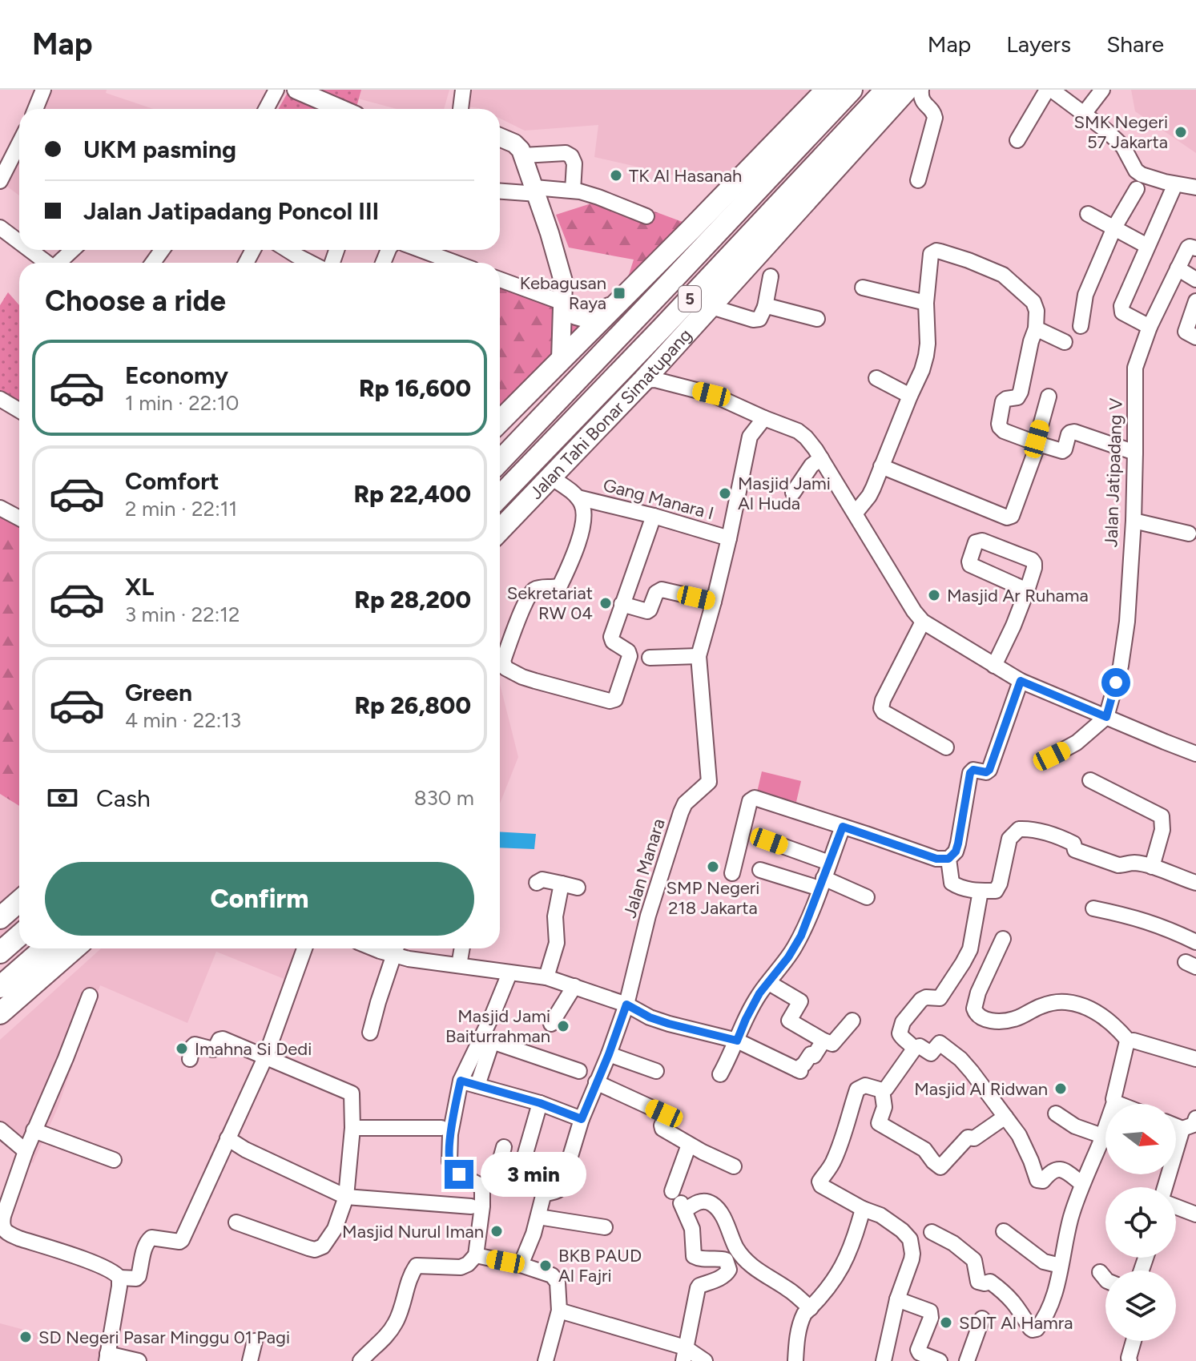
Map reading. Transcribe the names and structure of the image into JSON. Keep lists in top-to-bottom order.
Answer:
{
  "streets": {
    "highway": ["5", "Jalan Tahi Bonar Simatupang"],
    "street": ["Jalan Jatipadang V", "Gang Manara I", "Jalan Manara"]
  },
  "places": {
    "other": [
      "SMK Negeri 57 Jakarta",
      "TK Al Hasanah",
      "Masjid Jami Al Huda",
      "Masjid Ar Ruhama",
      "Sekretariat RW 04",
      "SMP Negeri 218 Jakarta",
      "Masjid Jami Baiturrahman",
      "Imahna Si Dedi",
      "Masjid Al Ridwan",
      "Masjid Nurul Iman",
      "BKB PAUD Al Fajri",
      "SDIT Al Hamra",
      "SD Negeri Pasar Minggu 01 Pagi"
    ],
    "transit": ["Kebagusan Raya"]
  },
  "north": "right",
  "page": {
    "header": "Map",
    "nav": ["Map", "Layers", "Share"],
    "banner": ["UKM pasming", "Jalan Jatipadang Poncol III"],
    "heading": "Choose a ride",
    "list": [
      {
        "name": "Economy",
        "note": "1 min · 22:10",
        "value": "Rp 16,600"
      },
      {
        "name": "Comfort",
        "note": "2 min · 22:11",
        "value": "Rp 22,400"
      },
      {
        "name": "XL",
        "note": "3 min · 22:12",
        "value": "Rp 28,200"
      },
      {
        "name": "Green",
        "note": "4 min · 22:13",
        "value": "Rp 26,800"
      }
    ],
    "pay": ["Cash", "830 m"],
    "buttons": "Confirm",
    "bubble": "3 min"
  }
}
